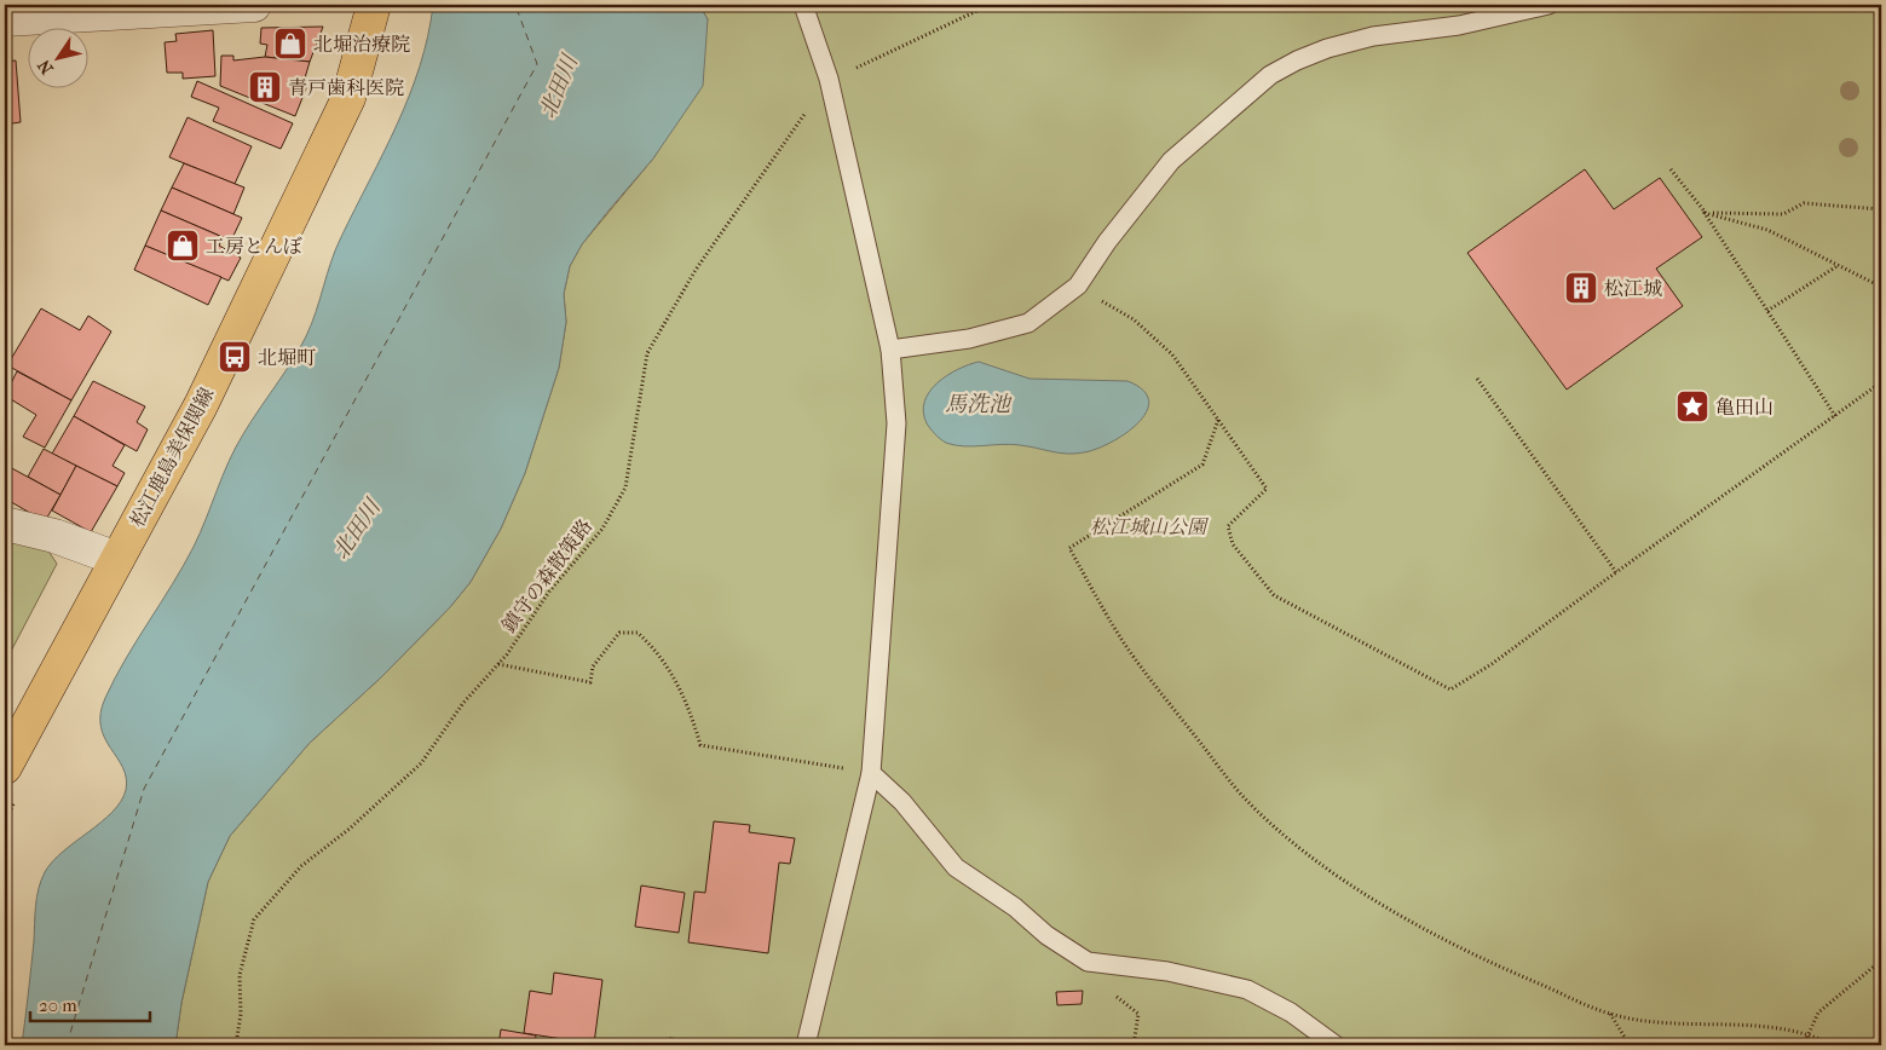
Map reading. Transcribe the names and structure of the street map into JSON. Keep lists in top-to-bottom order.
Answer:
{
  "streets": {
    "main road": ["松江鹿島美保関線"],
    "path": ["鎮守の森散策路"]
  },
  "water": ["北田川", "馬洗池"],
  "parks": ["松江城山公園"],
  "places": {
    "shop": ["北堀治療院", "工房とんぼ"],
    "building": ["青戸歯科医院", "松江城"],
    "bus stop": ["北堀町"],
    "place": ["亀田山"]
  },
  "scale_bar": "20 m",
  "north": "bottom left"
}
